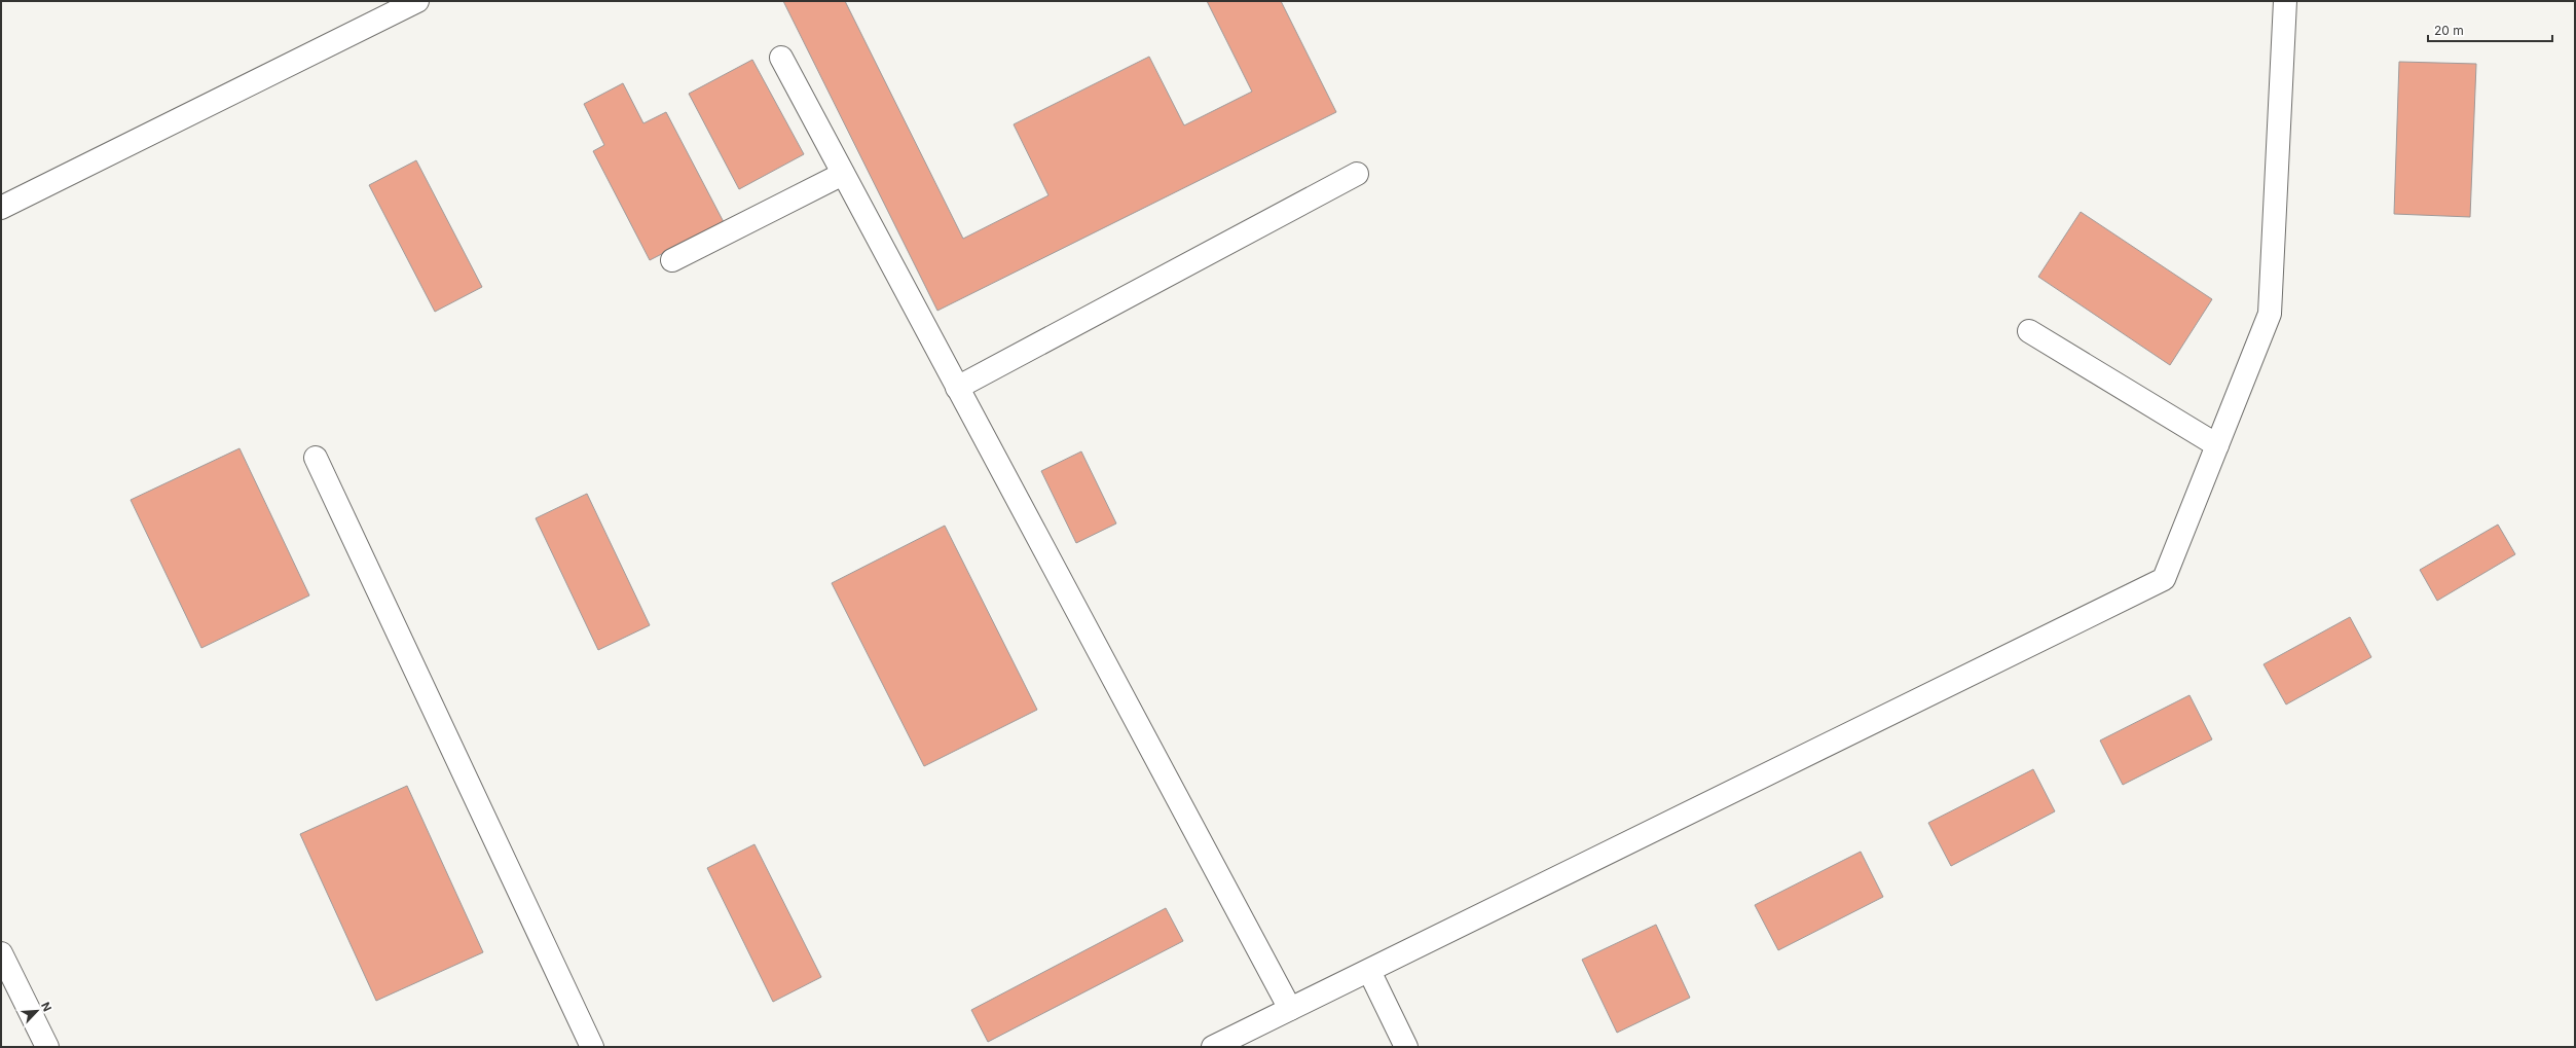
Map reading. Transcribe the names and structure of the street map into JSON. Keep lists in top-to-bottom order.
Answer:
{
  "scale_bar": "20 m",
  "north": "top right"
}
